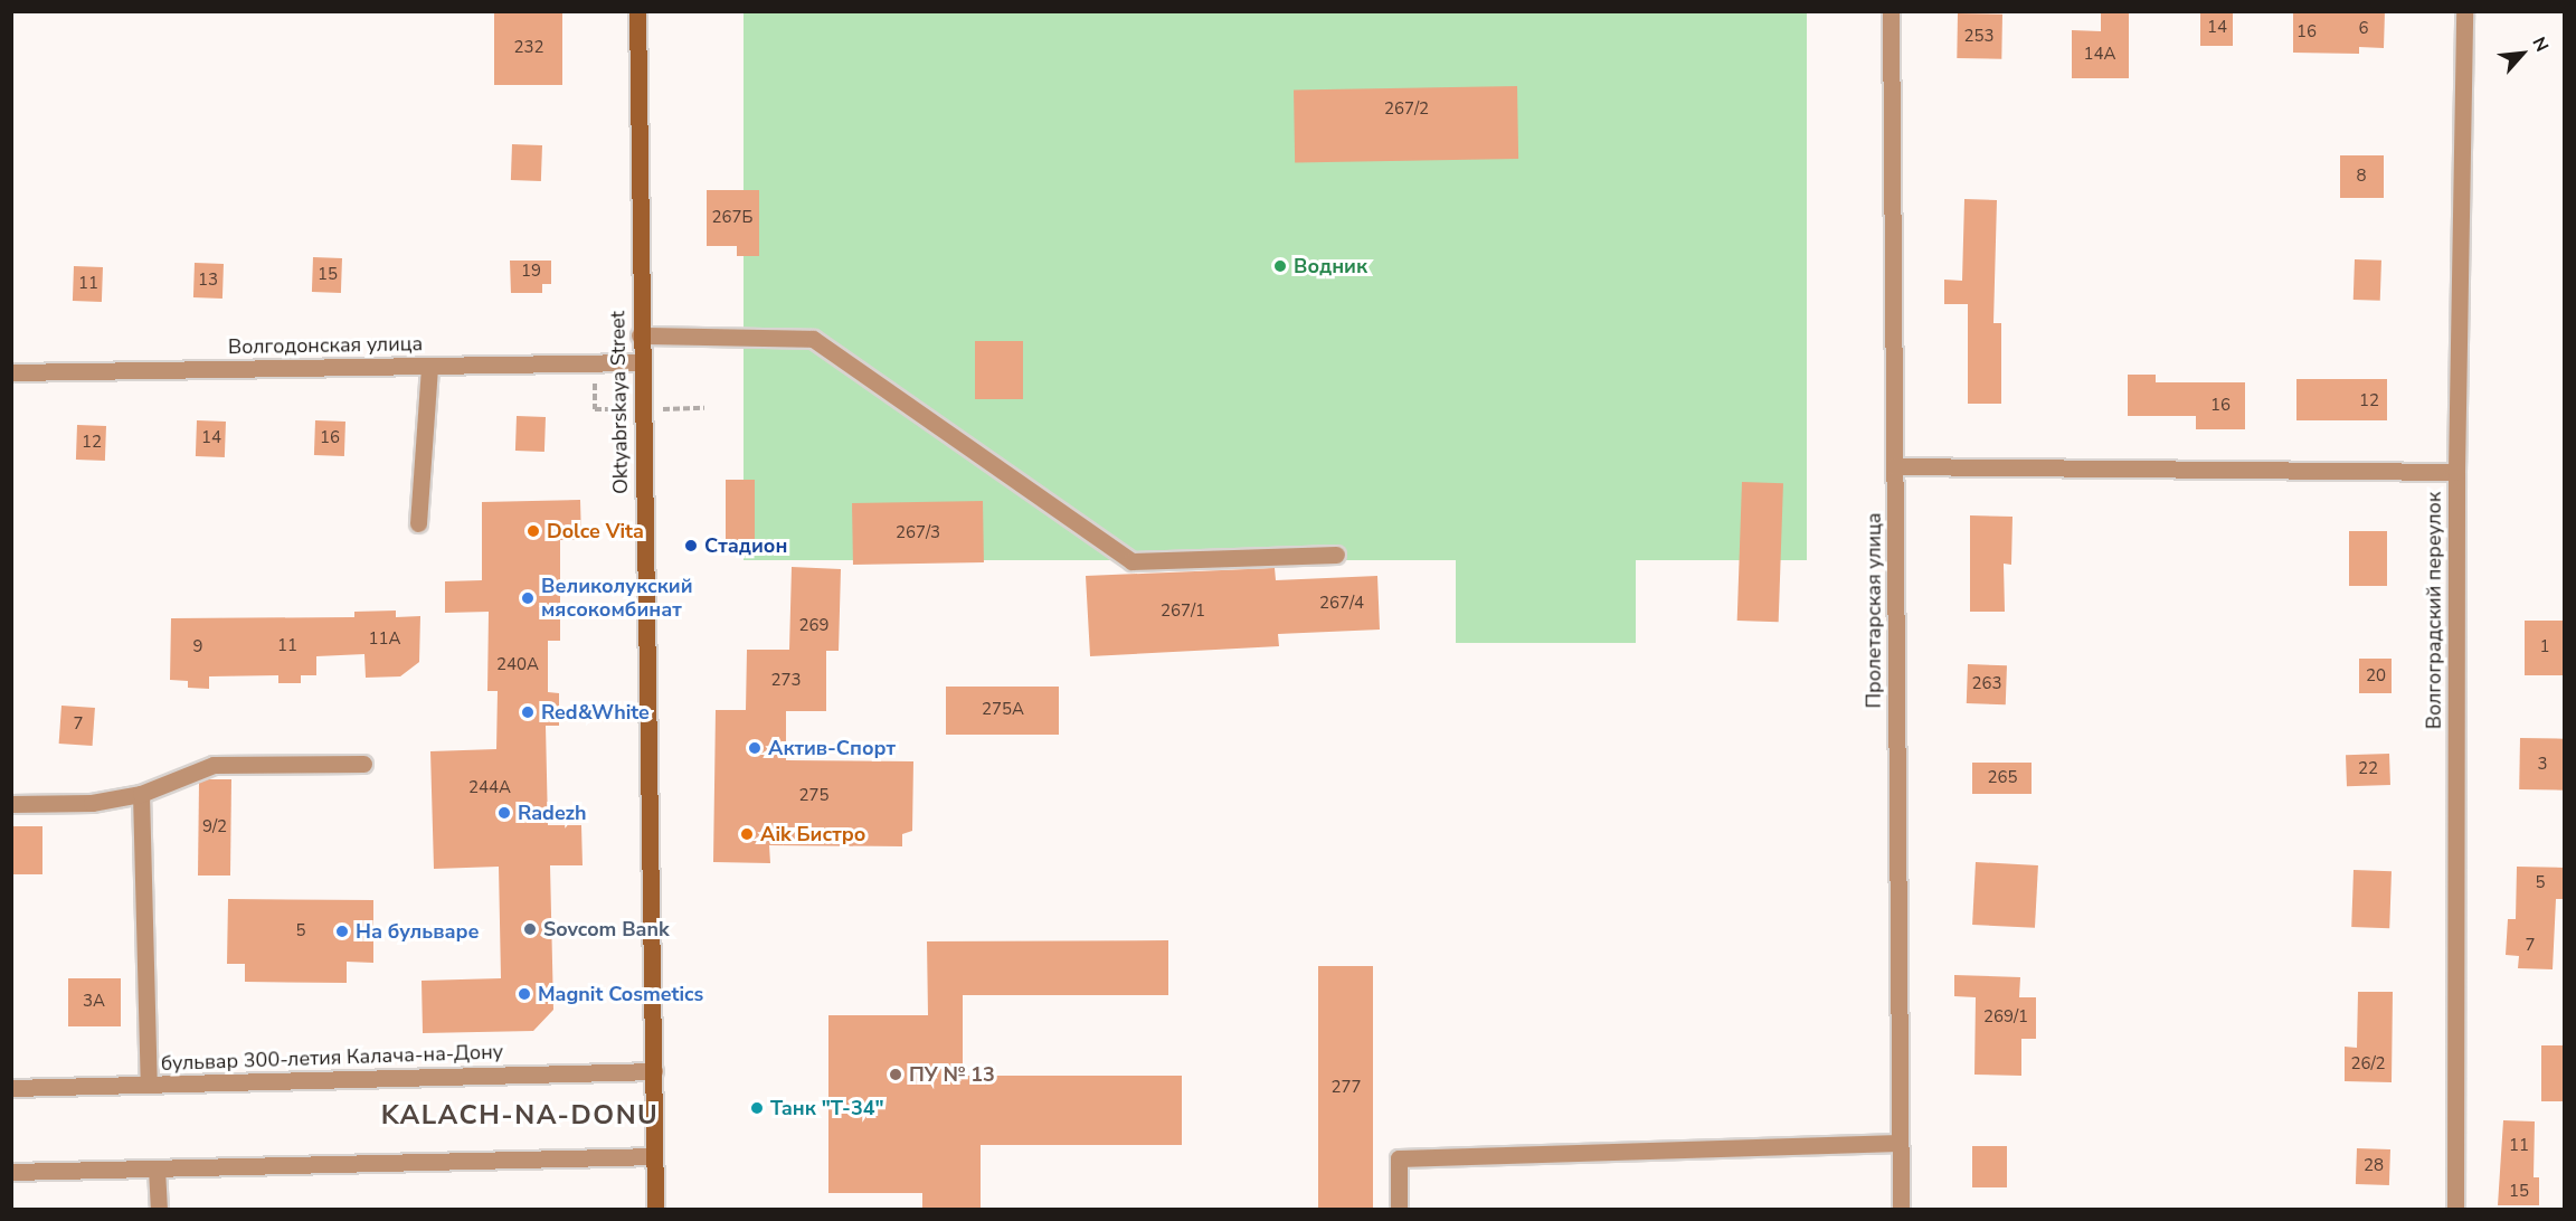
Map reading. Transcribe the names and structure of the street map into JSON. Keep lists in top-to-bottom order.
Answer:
{
  "streets": {
    "main road": ["Oktyabrskaya Street"],
    "street": [
      "Волгодонская улица",
      "Пролетарская улица",
      "Волгоградский переулок",
      "бульвар 300-летия Калача-на-Дону"
    ]
  },
  "crossings": [
    ["Волгодонская улица", "Oktyabrskaya Street"],
    ["Oktyabrskaya Street", "бульвар 300-летия Калача-на-Дону"]
  ],
  "districts": ["KALACH-NA-DONU"],
  "places": [
    "Водник",
    "Dolce Vita",
    "Стадион",
    "Великолукский мясокомбинат",
    "Red&White",
    "Актив-Спорт",
    "Radezh",
    "Aik Бистро",
    "Sovcom Bank",
    "На бульваре",
    "Magnit Cosmetics",
    "ПУ № 13",
    "Танк \"Т-34\""
  ],
  "house_numbers": [
    "14",
    "6",
    "16",
    "253",
    "232",
    "14А",
    "267/2",
    "8",
    "267Б",
    "19",
    "15",
    "13",
    "11",
    "12",
    "16",
    "14",
    "16",
    "12",
    "267/3",
    "267/4",
    "267/1",
    "269",
    "11А",
    "11",
    "9",
    "1",
    "240А",
    "20",
    "273",
    "263",
    "275А",
    "7",
    "3",
    "22",
    "265",
    "244А",
    "275",
    "9/2",
    "5",
    "5",
    "7",
    "3А",
    "269/1",
    "26/2",
    "277",
    "11",
    "28",
    "15"
  ],
  "north": "top right"
}
